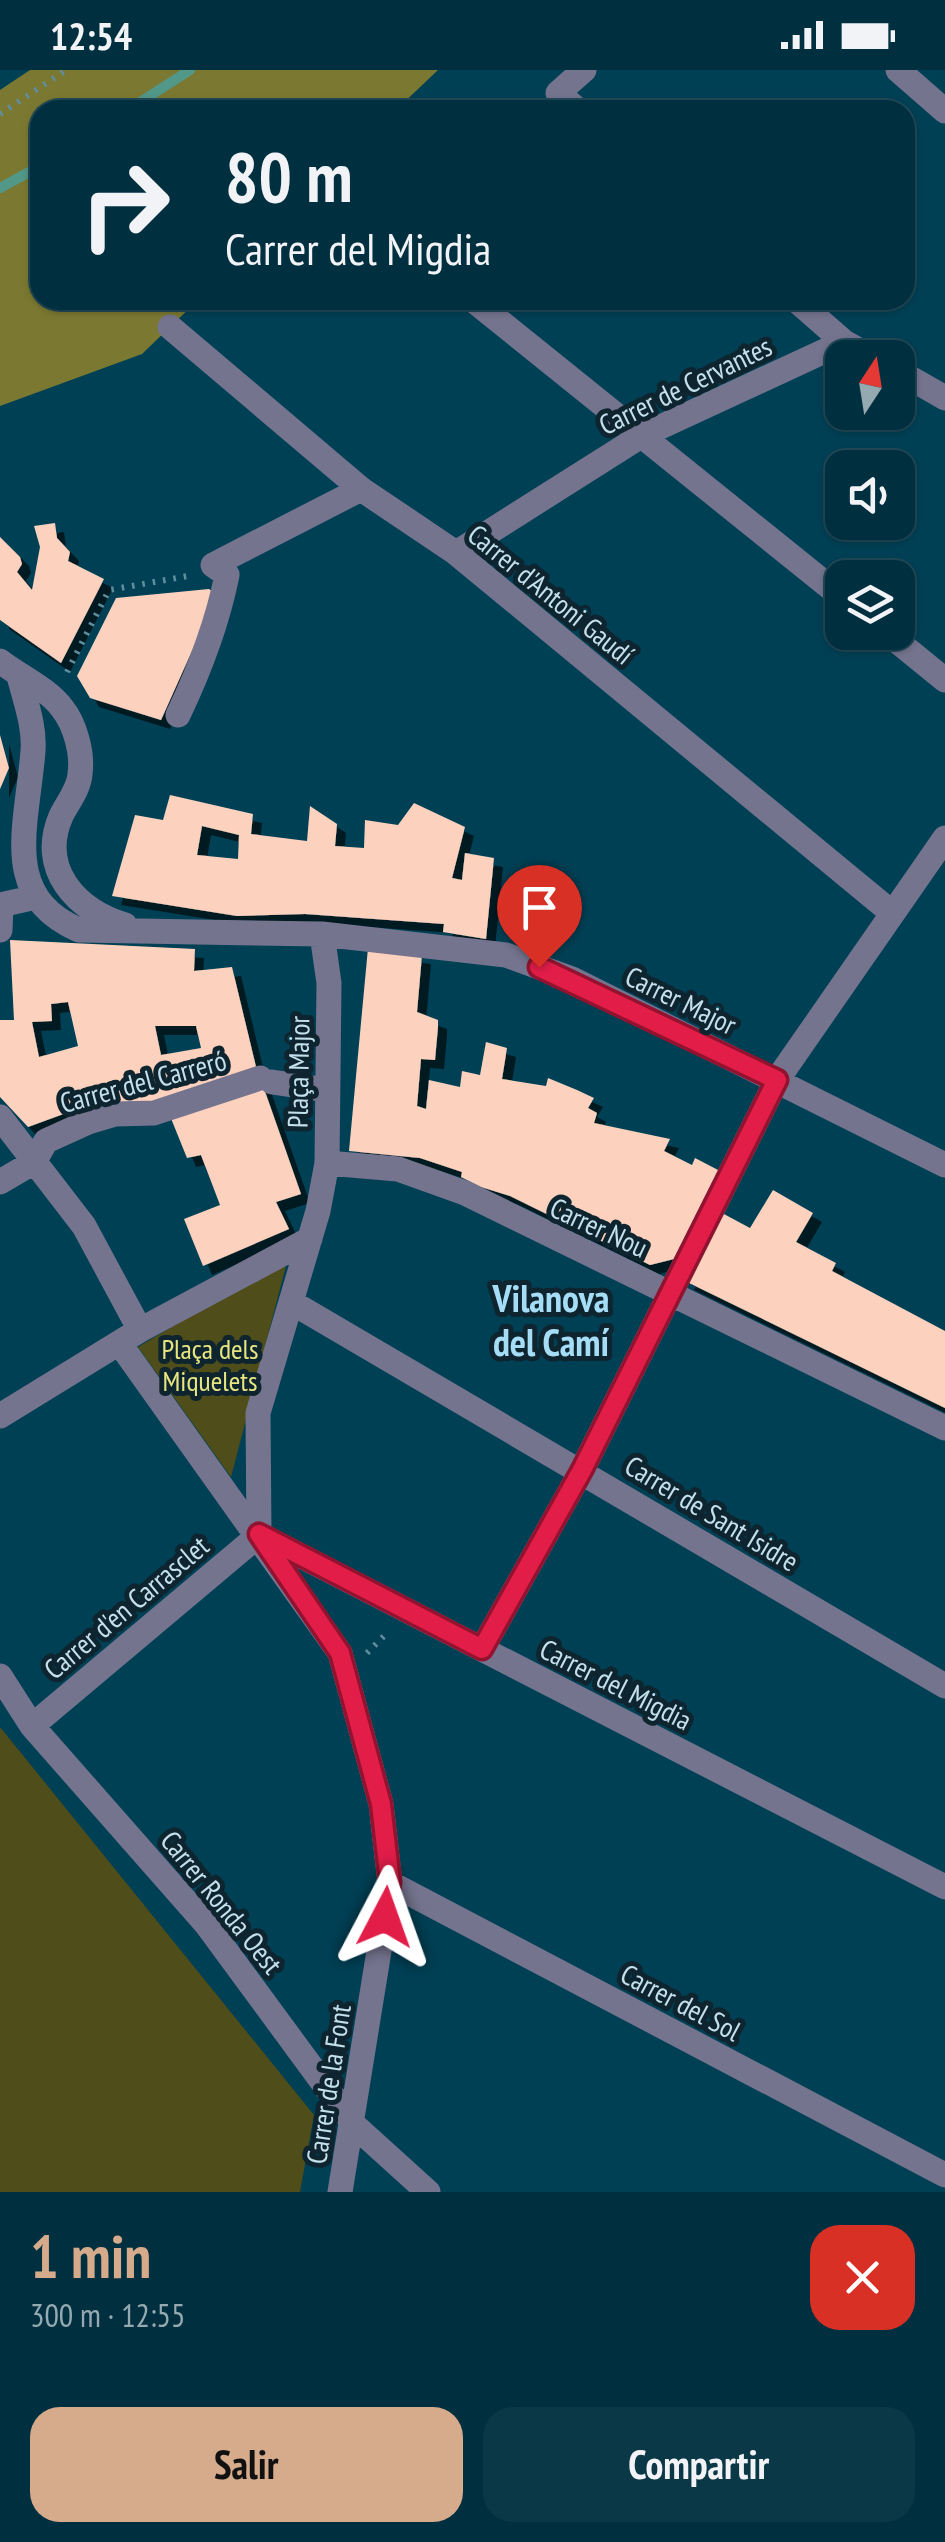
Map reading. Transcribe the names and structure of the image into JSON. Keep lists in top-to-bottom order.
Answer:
{
  "streets": {
    "street": [
      "Carrer de Cervantes",
      "Carrer d'Antoni Gaudí",
      "Carrer Major",
      "Plaça Major",
      "Carrer del Carreró",
      "Carrer Nou",
      "Carrer de Sant Isidre",
      "Carrer d'en Carrasclet",
      "Carrer del Migdia",
      "Carrer Ronda Oest",
      "Carrer del Sol",
      "Carrer de la Font"
    ]
  },
  "crossings": [
    ["Carrer de Cervantes", "Carrer d'Antoni Gaudí"],
    ["Carrer Major", "Plaça Major"],
    ["Plaça Major", "Carrer del Carreró"],
    ["Plaça Major", "Carrer Nou"],
    ["Carrer del Carreró", "Carrer de la Font"],
    ["Carrer d'en Carrasclet", "Carrer del Migdia"],
    ["Carrer d'en Carrasclet", "Carrer Ronda Oest"],
    ["Carrer d'en Carrasclet", "Carrer de la Font"],
    ["Carrer del Migdia", "Carrer de la Font"],
    ["Carrer Ronda Oest", "Carrer de la Font"],
    ["Carrer del Sol", "Carrer de la Font"]
  ],
  "districts": ["Vilanova del Camí"],
  "parks": ["Plaça dels Miquelets"],
  "north": "top",
  "page": {
    "status": "12:54",
    "turn": ["80 m", "Carrer del Migdia"],
    "heading": ["1 min", "300 m · 12:55"],
    "buttons": ["Salir", "Compartir"]
  }
}
